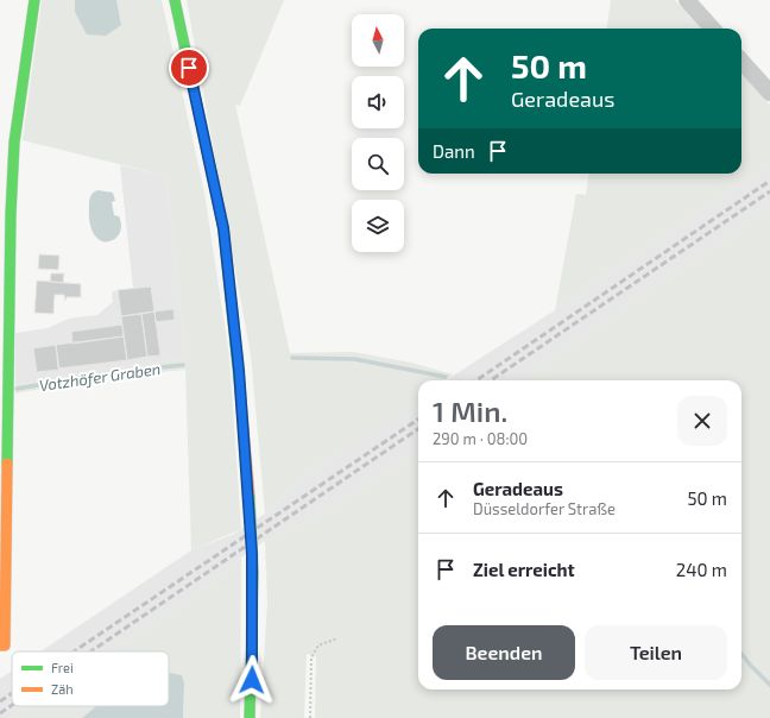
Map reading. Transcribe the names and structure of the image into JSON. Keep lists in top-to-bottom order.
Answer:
{
  "water": ["Votzhöfer Graben"],
  "legend": ["Frei", "Zäh"],
  "north": "top",
  "page": {
    "turn": ["50 m", "Geradeaus"],
    "then": "Dann",
    "heading": ["1 Min.", "290 m · 08:00"],
    "list": [
      {
        "name": "Geradeaus",
        "note": "Düsseldorfer Straße",
        "value": "50 m"
      },
      {
        "name": "Ziel erreicht",
        "value": "240 m"
      }
    ],
    "buttons": ["Beenden", "Teilen"]
  }
}
